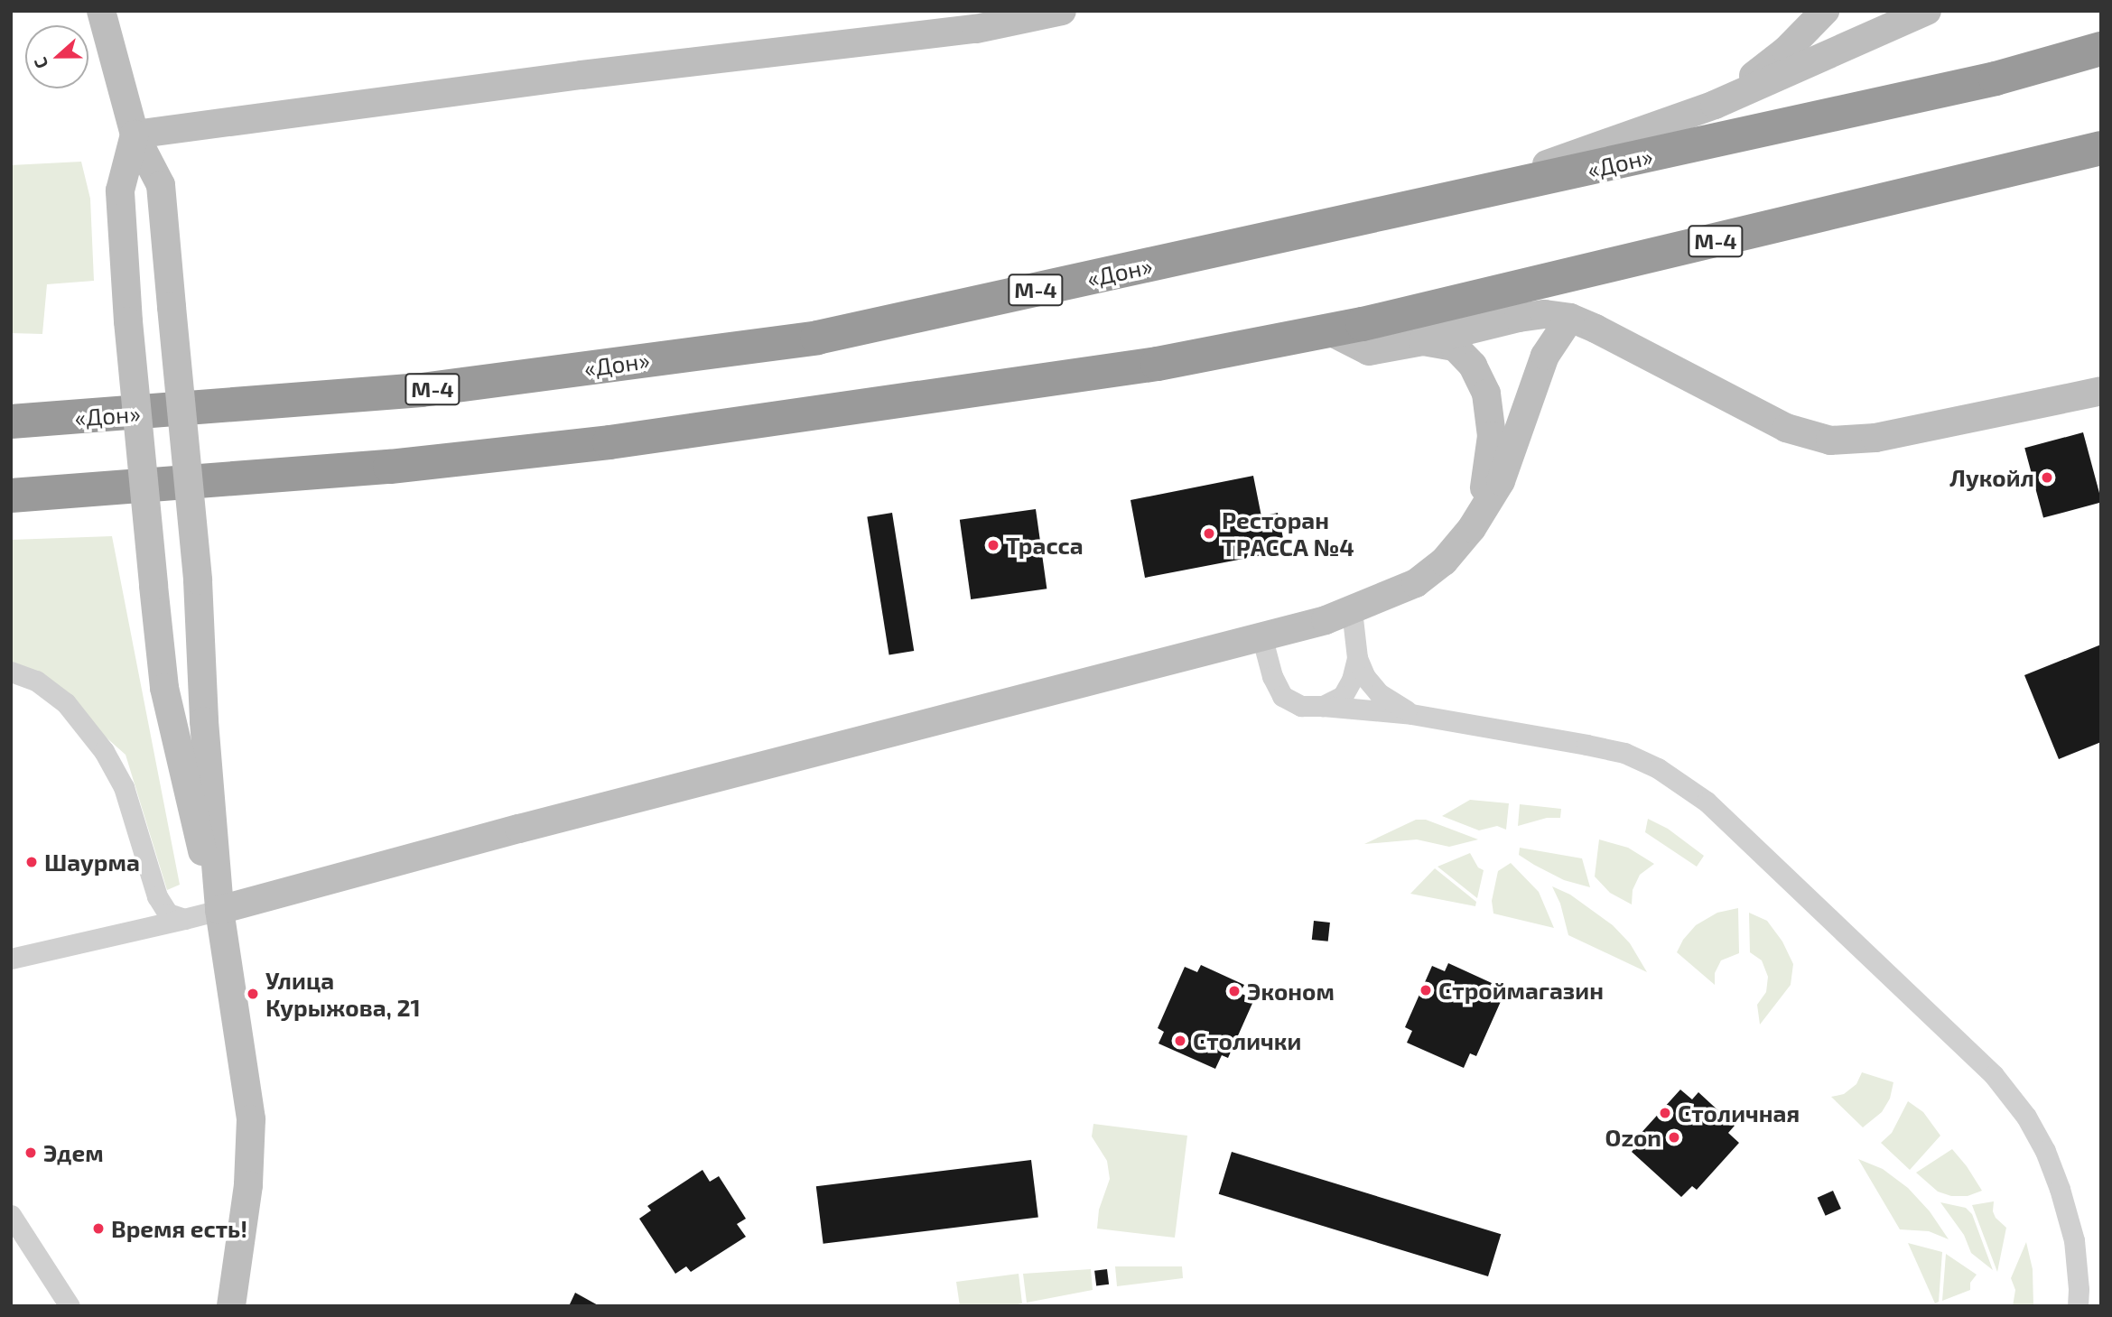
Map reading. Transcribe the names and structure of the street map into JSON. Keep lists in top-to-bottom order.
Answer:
{
  "streets": {
    "highway": ["«Дон»", "М-4"]
  },
  "places": [
    "Лукойл",
    "Ресторан ТРАССА №4",
    "Трасса",
    "Шаурма",
    "Строймагазин",
    "Эконом",
    "Улица Курыжова, 21",
    "Столички",
    "Столичная",
    "Ozon",
    "Эдем",
    "Время есть!"
  ],
  "north": "left"
}
